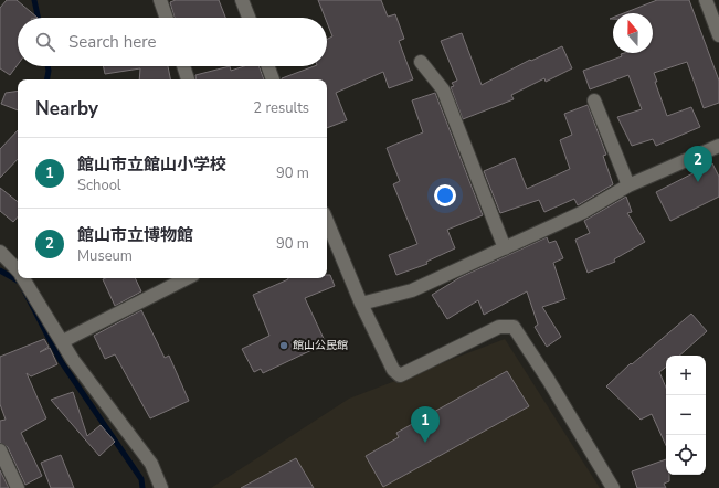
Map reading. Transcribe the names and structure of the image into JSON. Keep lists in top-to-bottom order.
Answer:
{
  "places": ["館山公民館"],
  "north": "top",
  "page": {
    "search": "Search here",
    "heading": ["Nearby", "2 results"],
    "list": [
      {
        "mark": "1",
        "name": "館山市立館山小学校",
        "note": "School",
        "value": "90 m"
      },
      {
        "mark": "2",
        "name": "館山市立博物館",
        "note": "Museum",
        "value": "90 m"
      }
    ],
    "pins": ["2", "1"],
    "map_buttons": ["+", "−"]
  }
}
